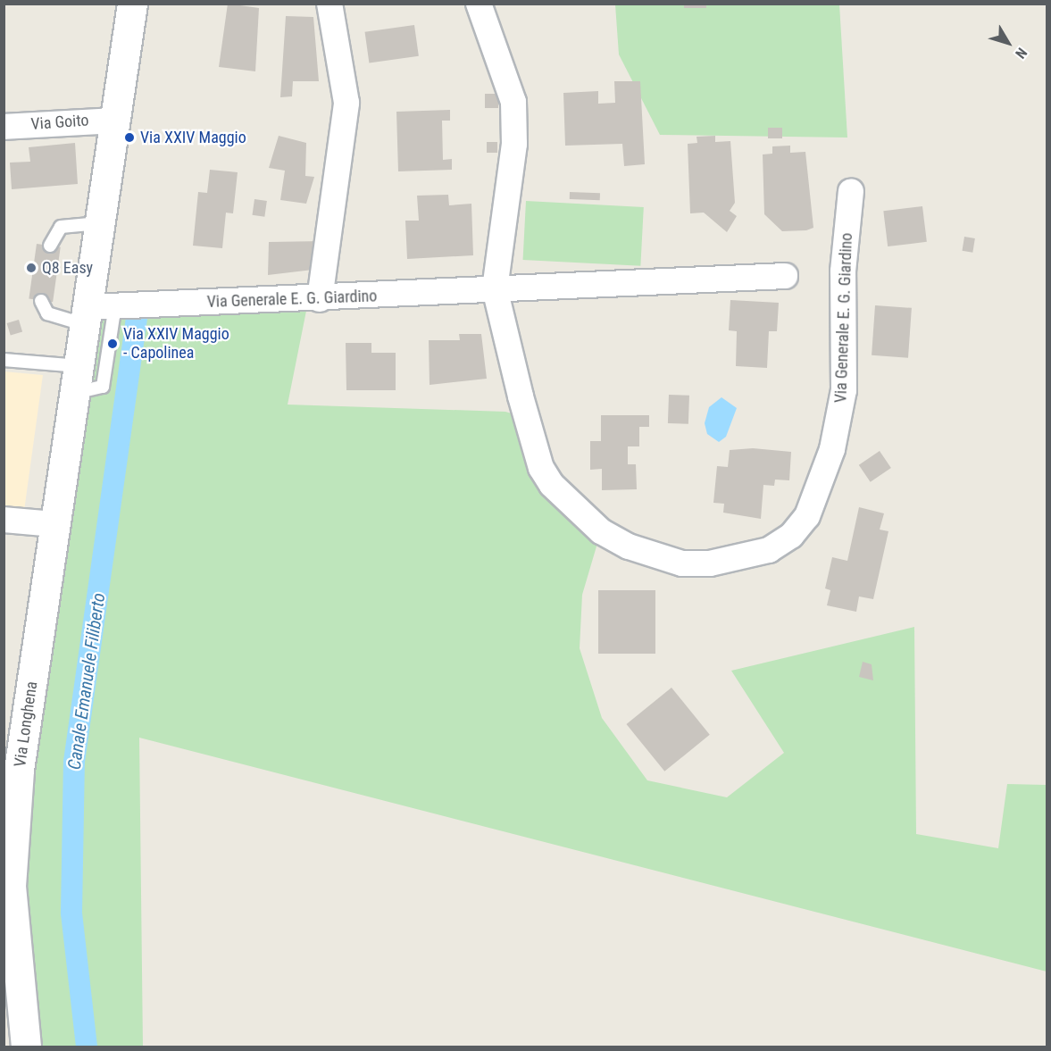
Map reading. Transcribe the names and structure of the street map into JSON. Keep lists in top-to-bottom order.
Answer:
{
  "streets": {
    "street": ["Via Goito", "Via Generale E. G. Giardino", "Via Longhena"]
  },
  "crossings": [
    ["Via Goito", "Via Longhena"],
    ["Via Generale E. G. Giardino", "Via Longhena"]
  ],
  "water": ["Canale Emanuele Filiberto"],
  "places": ["Via XXIV Maggio", "Q8 Easy", "Via XXIV Maggio - Capolinea"],
  "north": "bottom right"
}
